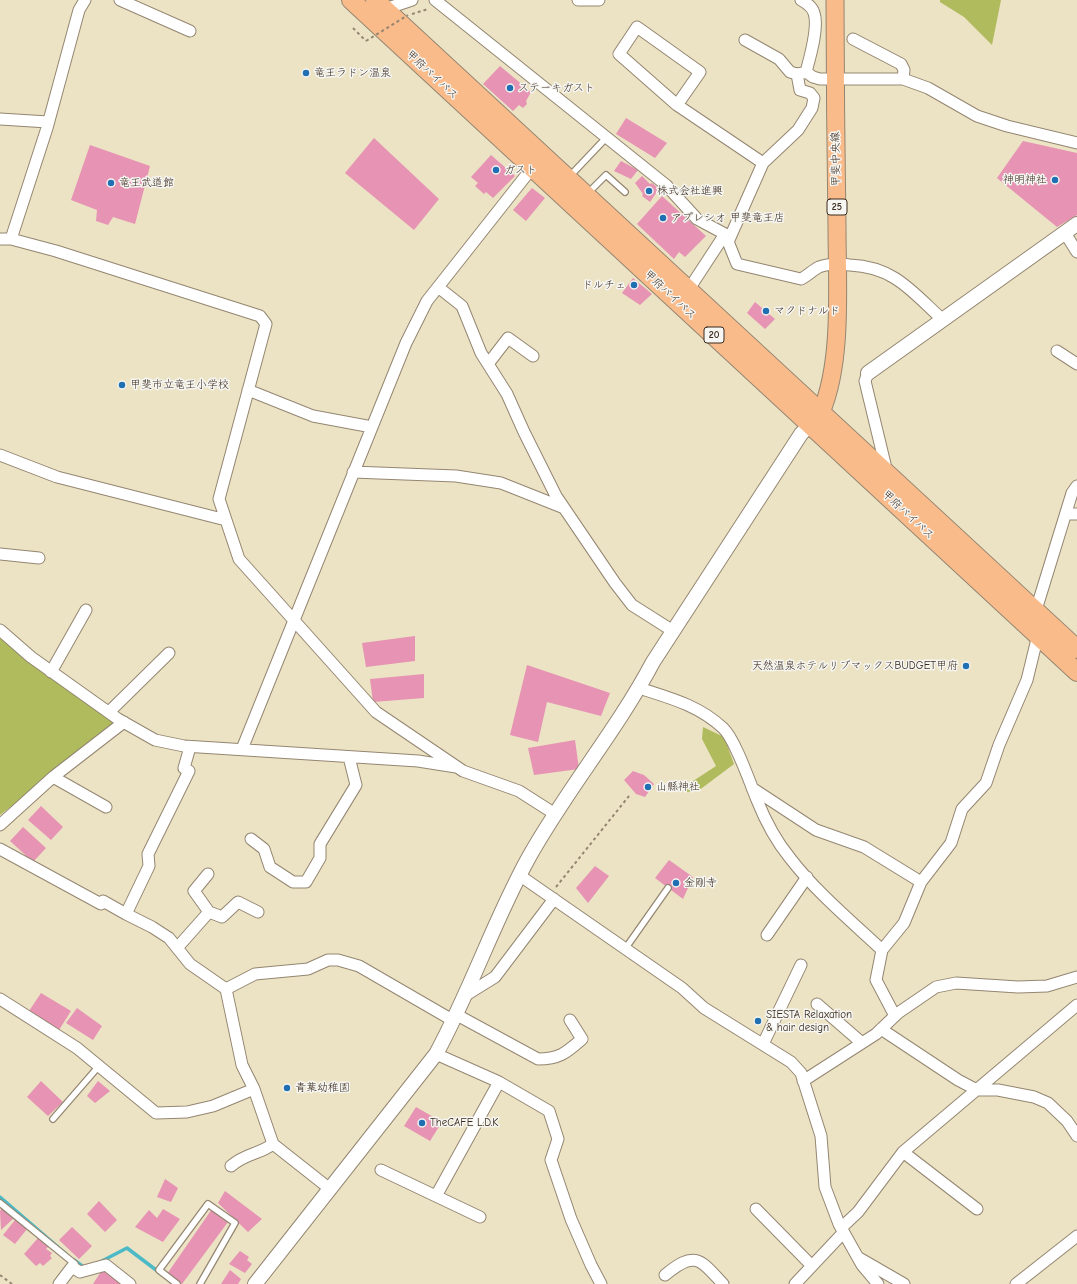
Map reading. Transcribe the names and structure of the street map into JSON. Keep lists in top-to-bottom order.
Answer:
{
  "streets": {
    "highway": ["甲府バイパス", "20"],
    "main road": ["甲斐中央線", "25"]
  },
  "crossings": [
    ["甲府バイパス", "甲斐中央線"]
  ],
  "places": [
    "竜王ラドン温泉",
    "ステーキガスト",
    "ガスト",
    "神明神社",
    "竜王武道館",
    "株式会社進興",
    "アプレシオ 甲斐竜王店",
    "ドルチェ",
    "マクドナルド",
    "甲斐市立竜王小学校",
    "天然温泉ホテルリブマックスBUDGET甲府",
    "山縣神社",
    "金剛寺",
    "SIESTA Relaxation & hair design",
    "青葉幼稚園",
    "TheCAFE L.D.K"
  ]
}
